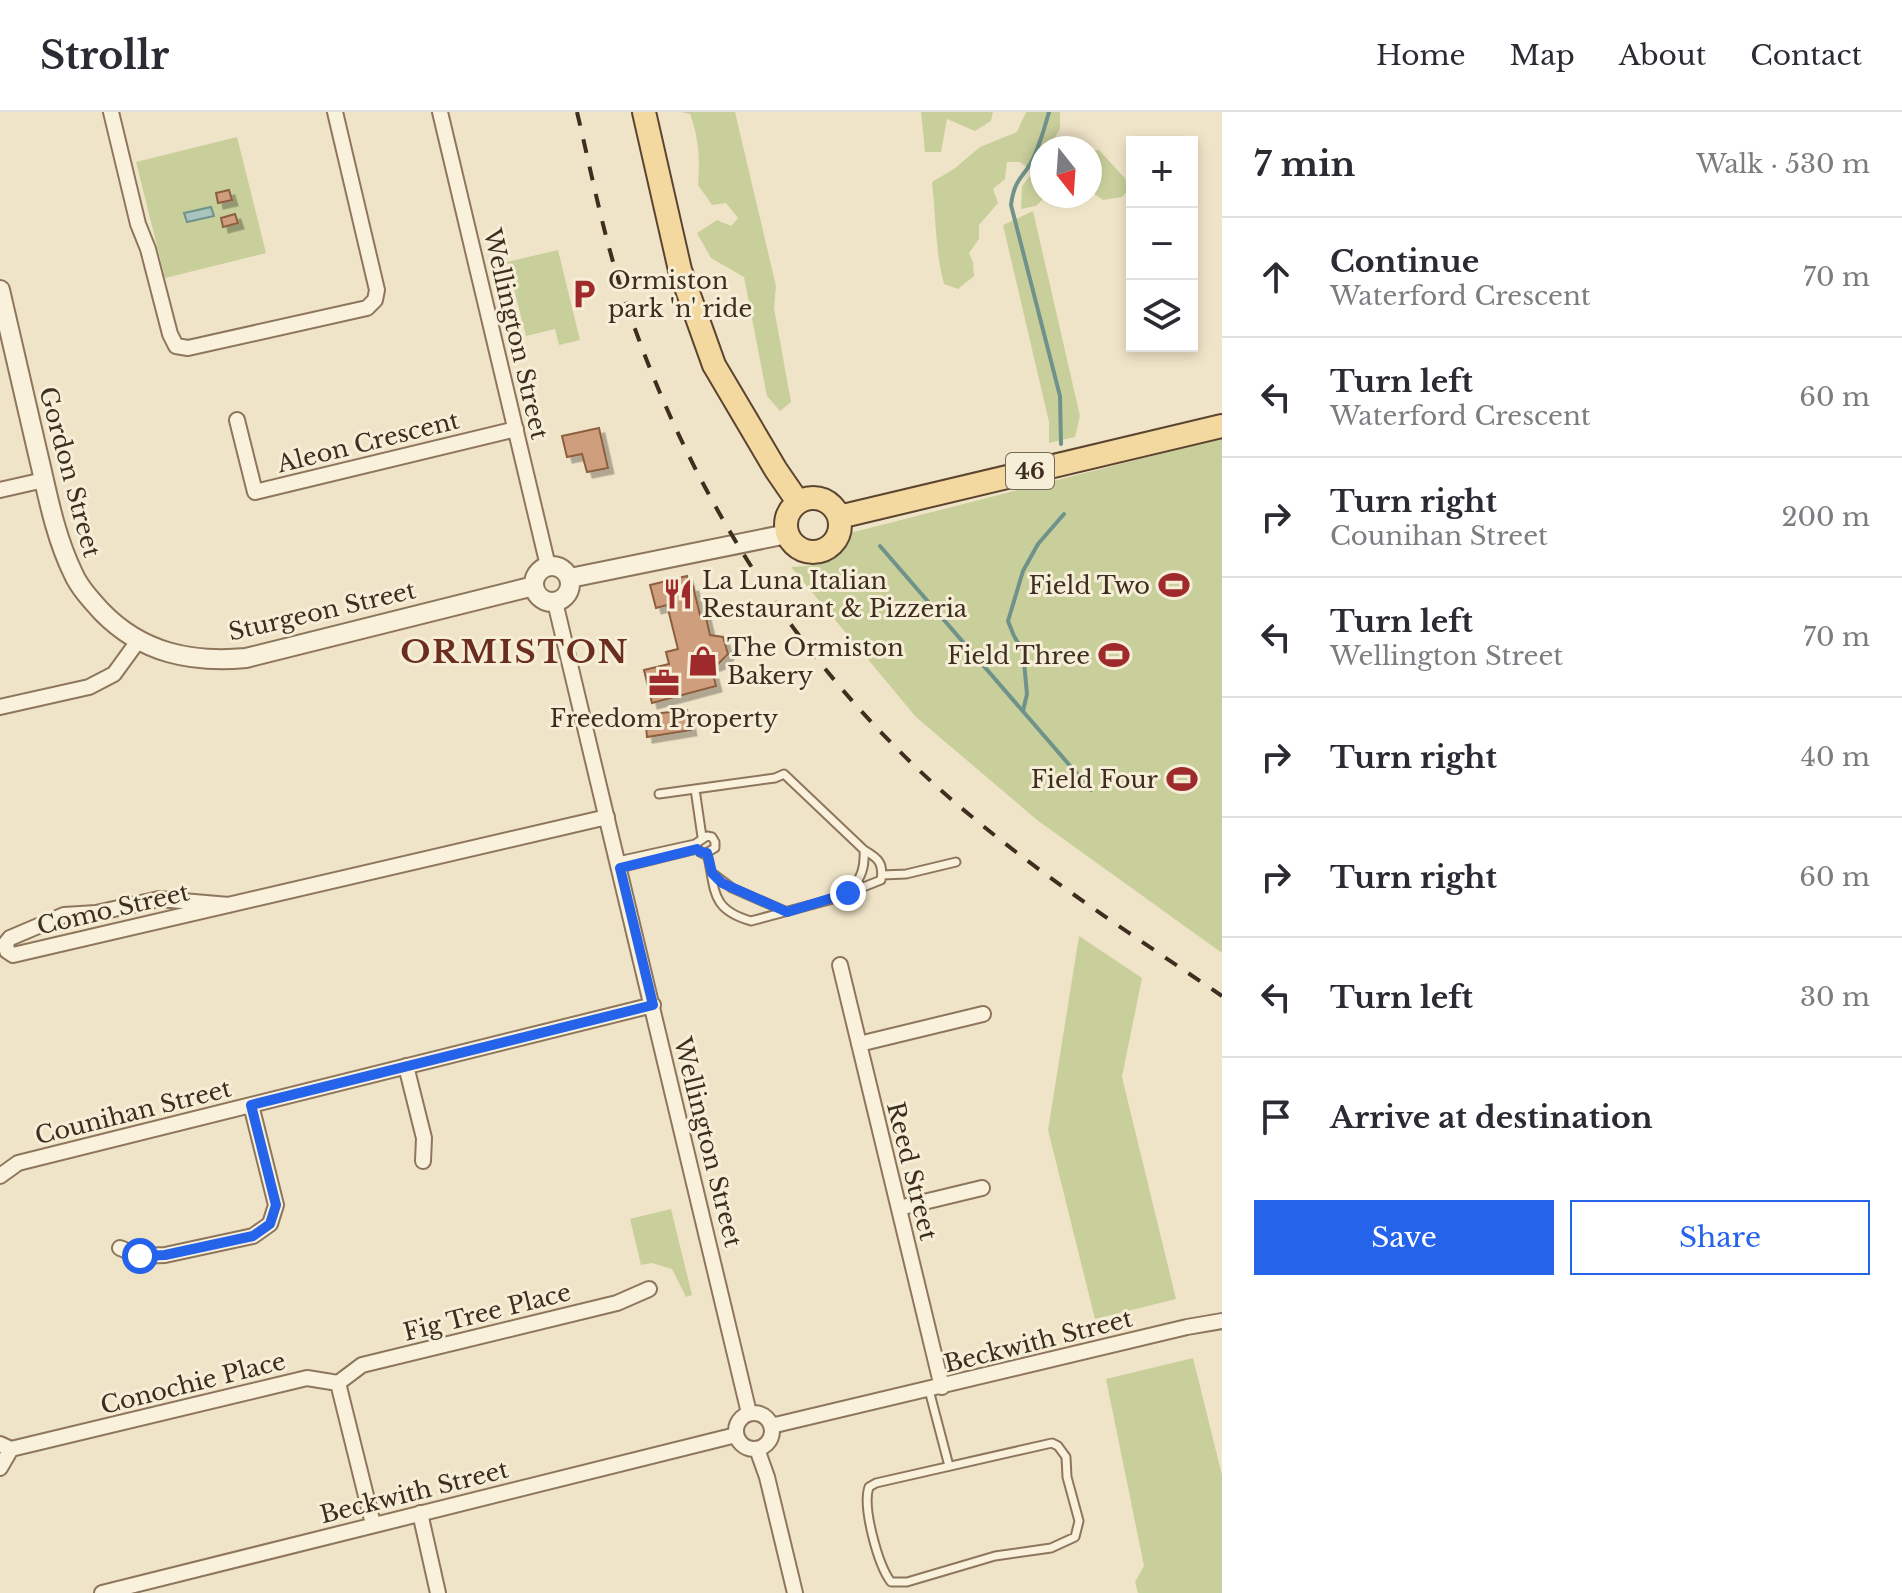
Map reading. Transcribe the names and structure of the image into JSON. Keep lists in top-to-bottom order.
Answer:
{
  "streets": {
    "main road": ["46"],
    "street": [
      "Wellington Street",
      "Aleon Crescent",
      "Gordon Street",
      "Sturgeon Street",
      "Como Street",
      "Counihan Street",
      "Reed Street",
      "Fig Tree Place",
      "Beckwith Street",
      "Conochie Place"
    ]
  },
  "crossings": [
    ["Wellington Street", "Aleon Crescent"],
    ["Wellington Street", "Sturgeon Street"],
    ["Wellington Street", "Como Street"],
    ["Wellington Street", "Counihan Street"],
    ["Wellington Street", "Beckwith Street"],
    ["Gordon Street", "Sturgeon Street"],
    ["Reed Street", "Beckwith Street"],
    ["Fig Tree Place", "Conochie Place"]
  ],
  "districts": ["ORMISTON"],
  "places": {
    "parking": ["Ormiston park 'n' ride"],
    "sports": ["Field Two", "Field Three", "Field Four"],
    "restaurant": ["La Luna Italian Restaurant & Pizzeria"],
    "shop": ["The Ormiston Bakery"],
    "office": ["Freedom Property"]
  },
  "north": "bottom",
  "page": {
    "header": "Strollr",
    "nav": [
      "Home",
      "Map",
      "About",
      "Contact"
    ],
    "heading": ["7 min", "Walk · 530 m"],
    "map_buttons": ["+", "−"],
    "list": [
      ["Continue", "Waterford Crescent", "70 m"],
      ["Turn left", "Waterford Crescent", "60 m"],
      ["Turn right", "Counihan Street", "200 m"],
      ["Turn left", "Wellington Street", "70 m"],
      ["Turn right", "40 m"],
      ["Turn right", "60 m"],
      ["Turn left", "30 m"],
      "Arrive at destination"
    ],
    "buttons": ["Save", "Share"]
  }
}
